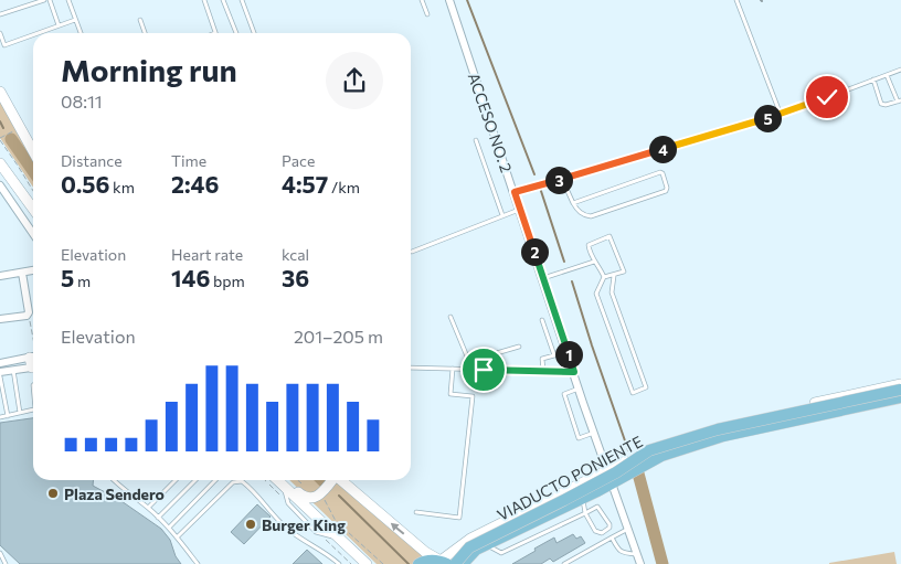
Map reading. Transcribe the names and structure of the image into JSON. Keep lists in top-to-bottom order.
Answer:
{
  "streets": {
    "main road": ["VIADUCTO PONIENTE"],
    "street": ["ACCESO NO. 2"]
  },
  "places": ["Plaza Sendero", "Burger King"],
  "page": {
    "heading": ["Morning run", "08:11"],
    "pins": [
      "5",
      "4",
      "3",
      "2",
      "1"
    ],
    "stats": [
      ["Distance", "0.56 km"],
      ["Time", "2:46"],
      ["Pace", "4:57 /km"],
      ["Elevation", "5 m"],
      ["Heart rate", "146 bpm"],
      ["kcal", "36"]
    ],
    "chart": ["Elevation", "201–205 m"]
  }
}
